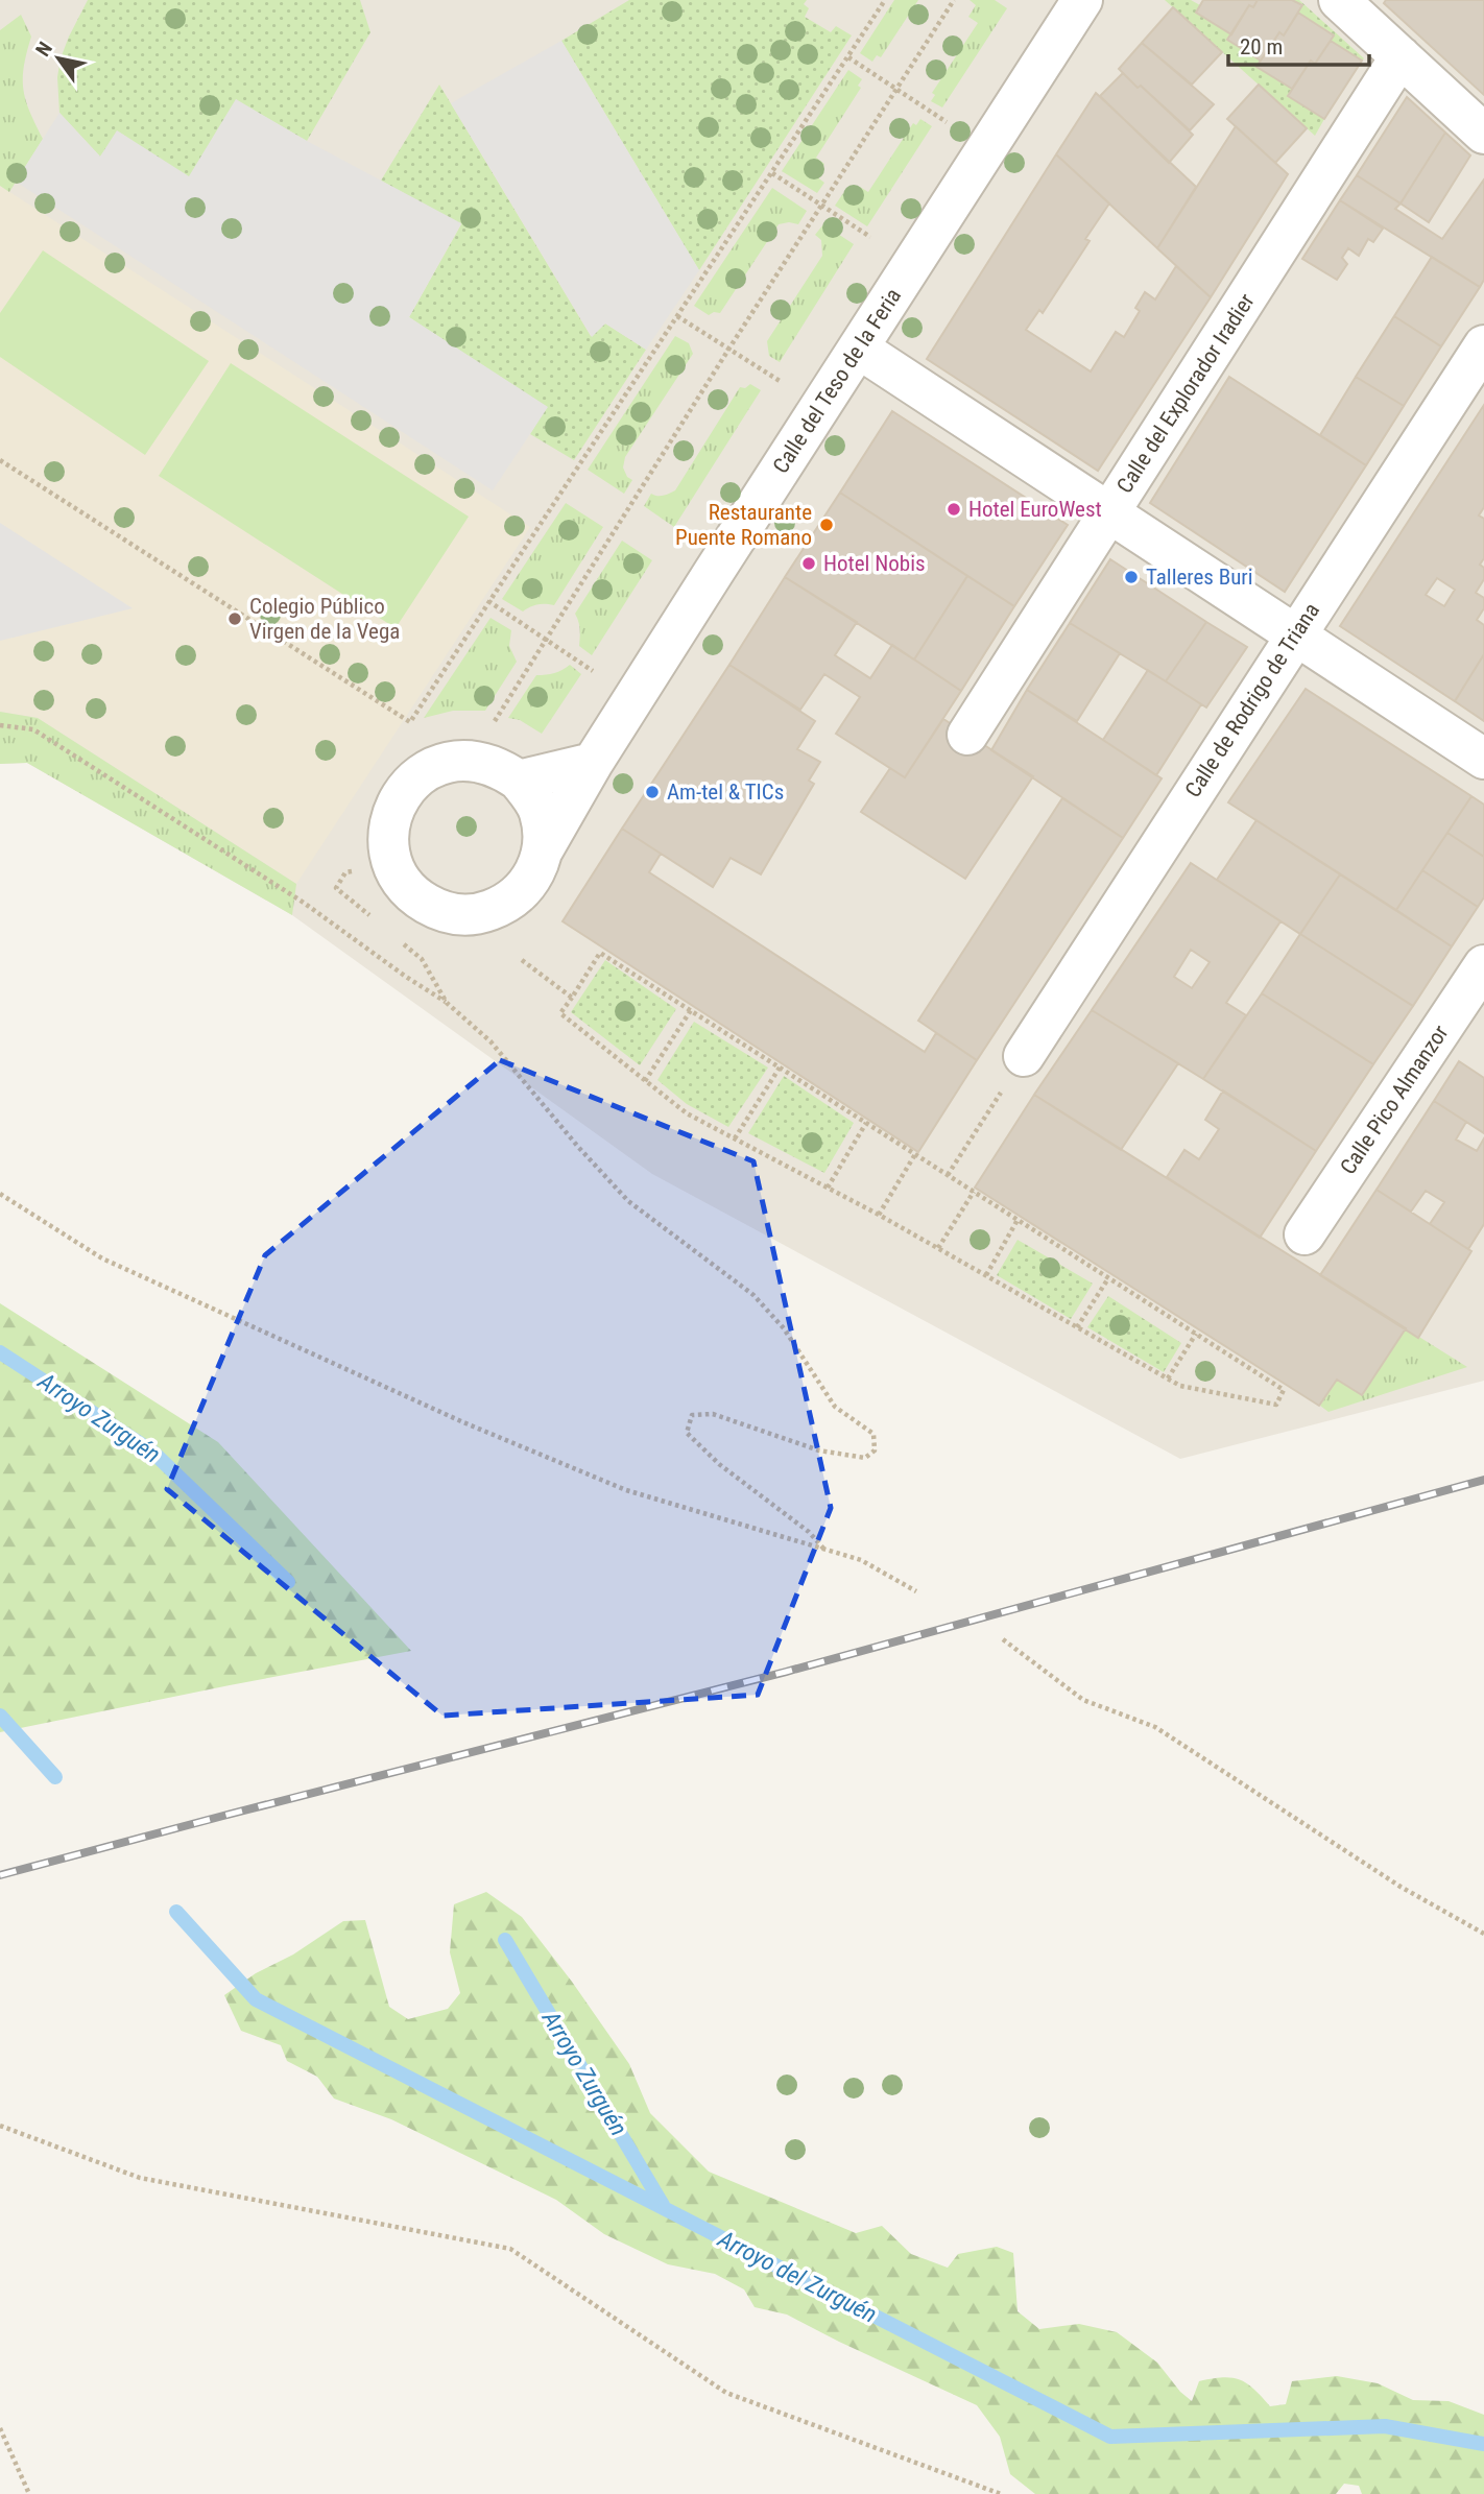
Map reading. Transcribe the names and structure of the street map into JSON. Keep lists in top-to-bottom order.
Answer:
{
  "streets": {
    "street": [
      "Calle del Teso de la Feria",
      "Calle del Explorador Iradier",
      "Calle de Rodrigo de Triana",
      "Calle Pico Almanzor"
    ]
  },
  "water": ["Arroyo Zurguén", "Arroyo del Zurguén"],
  "places": [
    "Hotel EuroWest",
    "Restaurante Puente Romano",
    "Hotel Nobis",
    "Talleres Buri",
    "Colegio Público Virgen de la Vega",
    "Am-tel & TICs"
  ],
  "scale_bar": "20 m",
  "north": "top left"
}
